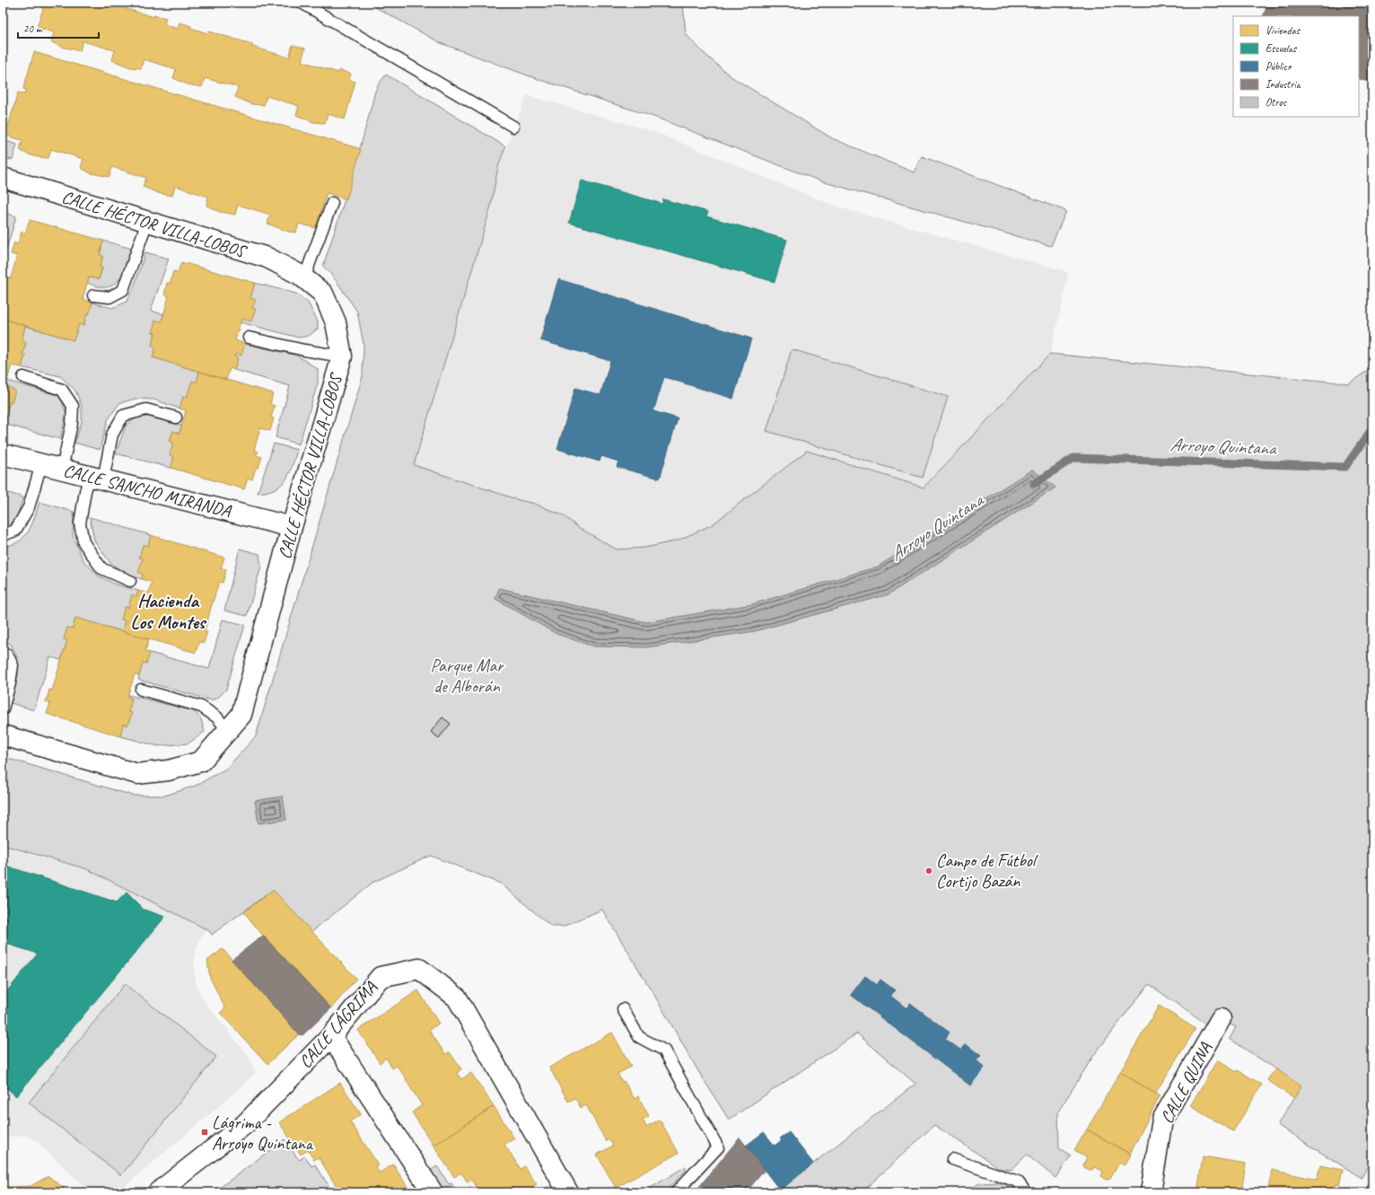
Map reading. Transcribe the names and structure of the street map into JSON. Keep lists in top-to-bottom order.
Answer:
{
  "streets": {
    "street": [
      "CALLE HÉCTOR VILLA-LOBOS",
      "CALLE SANCHO MIRANDA",
      "CALLE LÁGRIMA",
      "CALLE QUINA"
    ]
  },
  "crossings": [
    ["CALLE HÉCTOR VILLA-LOBOS", "CALLE SANCHO MIRANDA"]
  ],
  "districts": ["Hacienda Los Montes"],
  "water": ["Arroyo Quintana"],
  "parks": ["Parque Mar de Alborán"],
  "places": {
    "other": ["Campo de Fútbol Cortijo Bazán"],
    "transit": ["Lágrima - Arroyo Quintana"]
  },
  "legend": [
    "Viviendas",
    "Escuelas",
    "Público",
    "Industria",
    "Otros"
  ],
  "scale_bar": "20 m"
}
